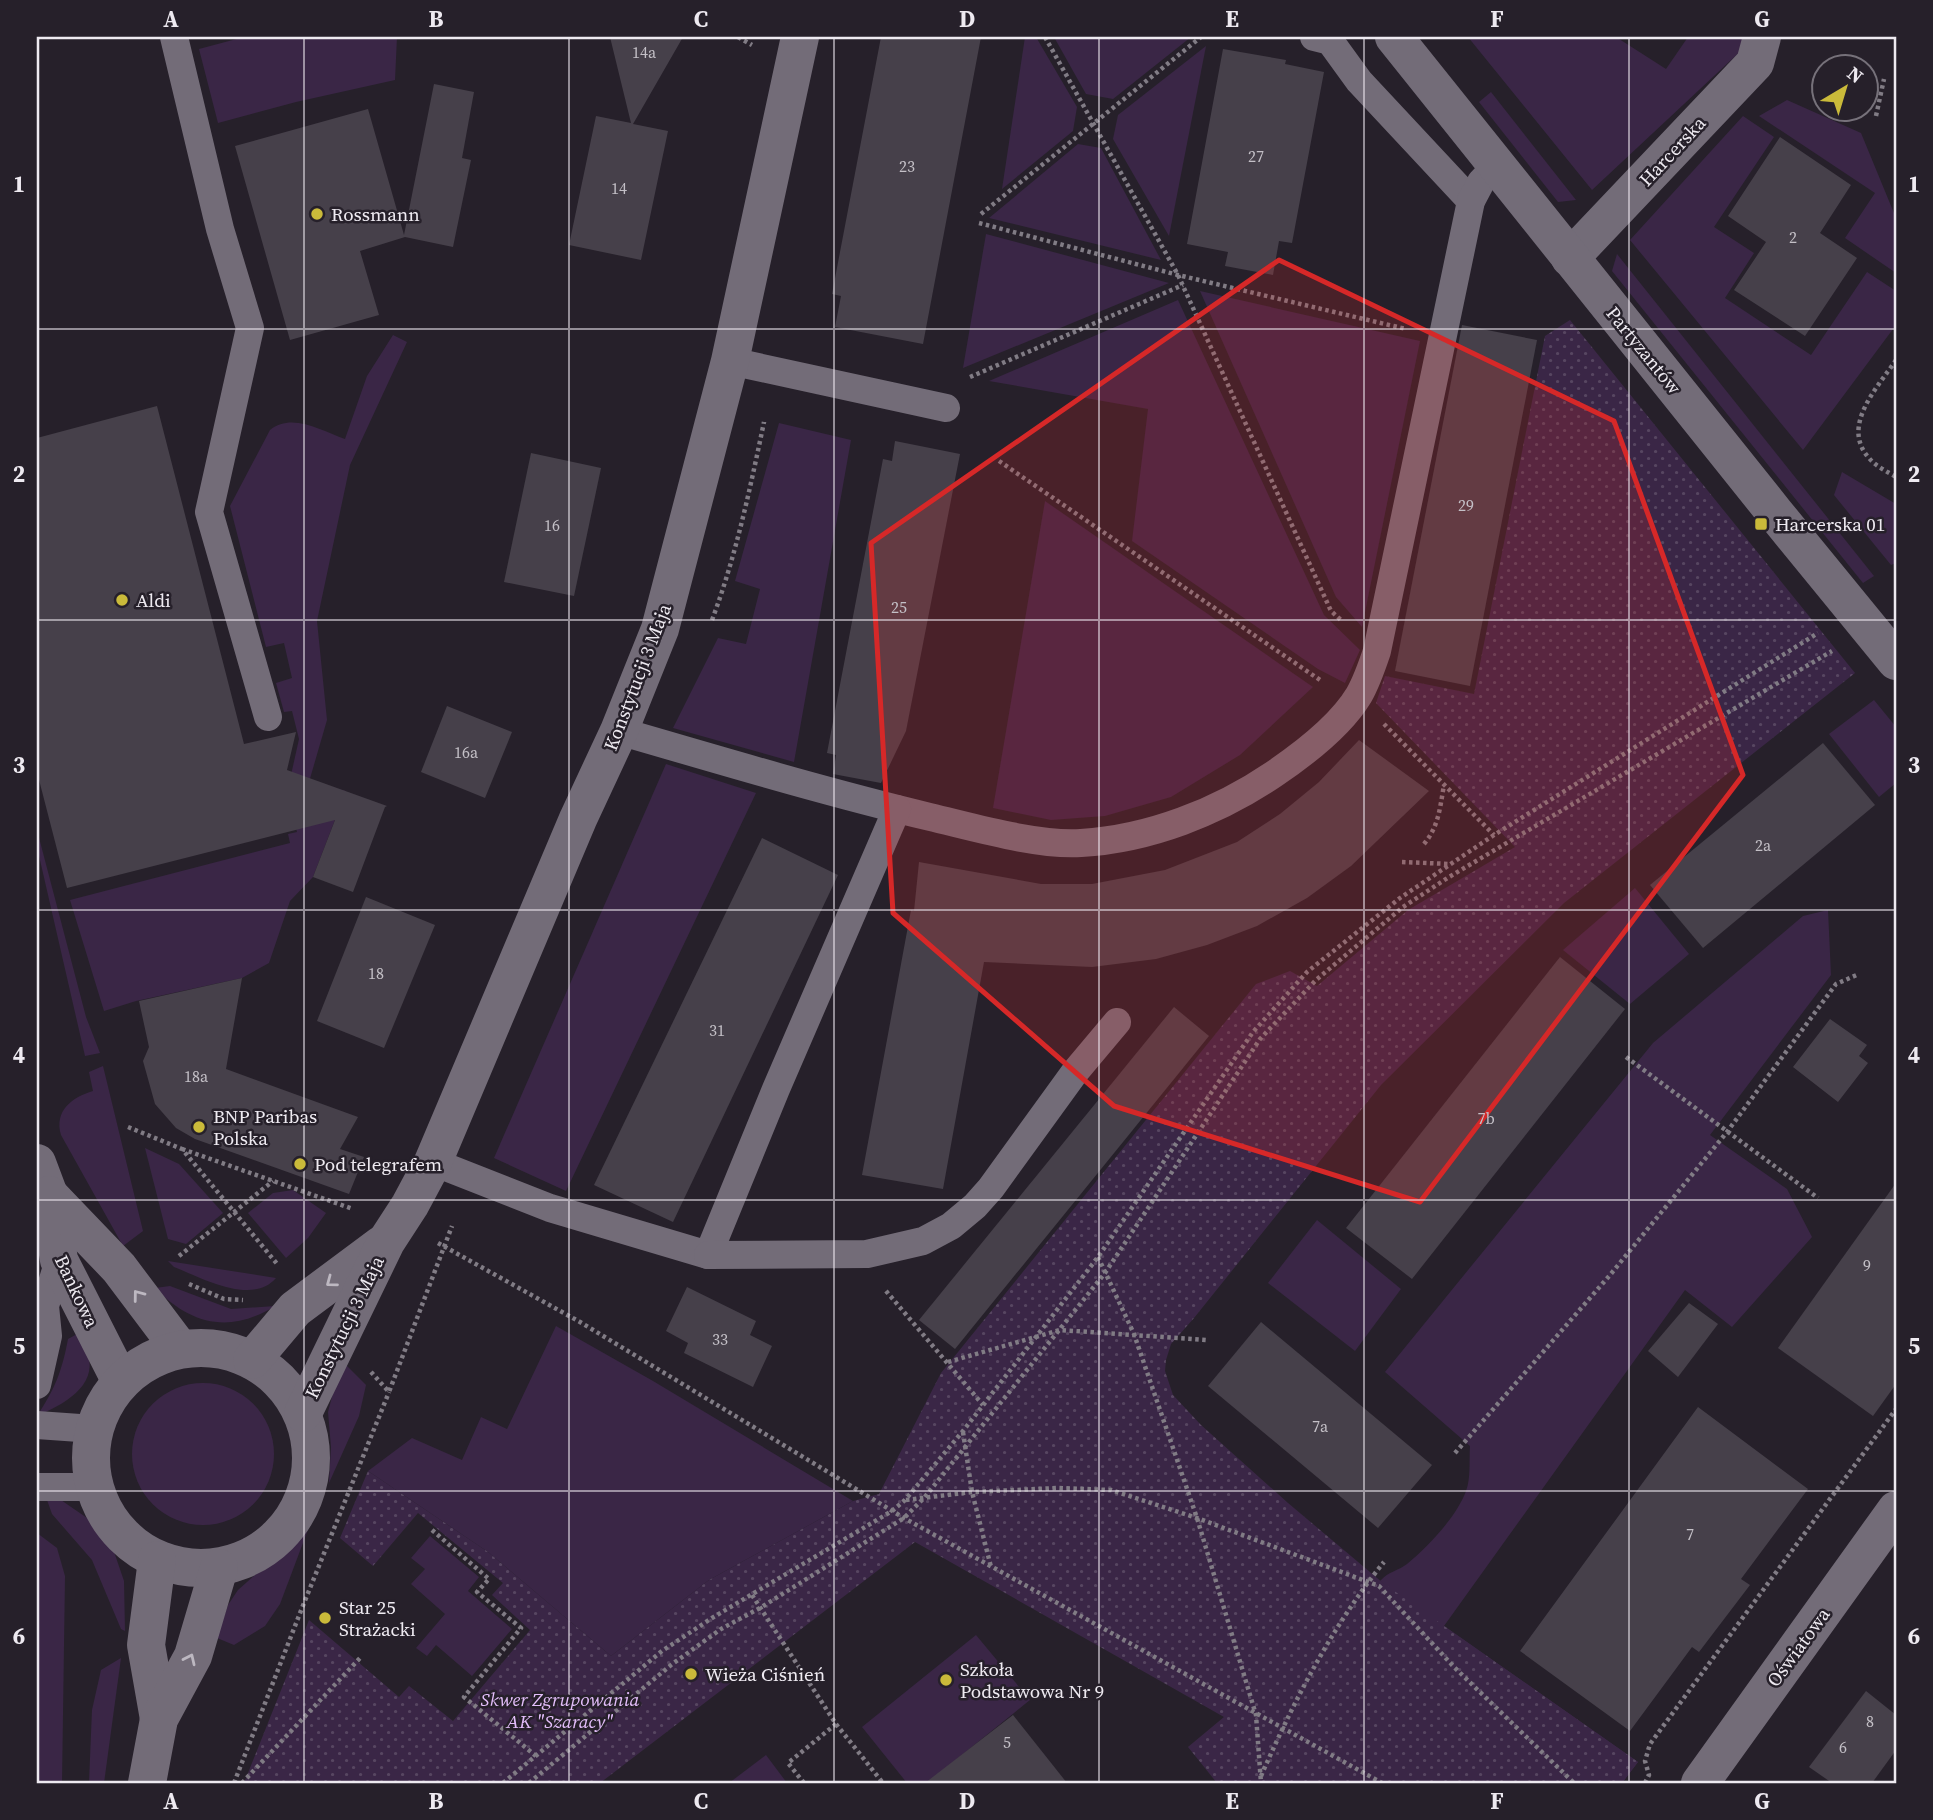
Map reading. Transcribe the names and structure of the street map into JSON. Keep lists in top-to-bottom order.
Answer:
{
  "streets": {
    "street": [
      "Harcerska",
      "Partyzantów",
      "Konstytucji 3 Maja",
      "Bankowa",
      "Oświatowa"
    ]
  },
  "crossings": [
    ["Harcerska", "Partyzantów"],
    ["Konstytucji 3 Maja", "Bankowa"]
  ],
  "parks": ["Skwer Zgrupowania AK \"Szaracy\""],
  "places": {
    "other": [
      "Rossmann",
      "Aldi",
      "BNP Paribas Polska",
      "Pod telegrafem",
      "Star 25 Strażacki",
      "Wieża Ciśnień",
      "Szkoła Podstawowa Nr 9"
    ],
    "transit": ["Harcerska 01"]
  },
  "house_numbers": [
    "14a",
    "27",
    "23",
    "14",
    "2",
    "29",
    "16",
    "25",
    "16a",
    "2a",
    "18",
    "31",
    "18a",
    "7b",
    "9",
    "33",
    "7a",
    "7",
    "8",
    "5",
    "6"
  ],
  "north": "top right",
  "grid": {
    "columns": [
      "A",
      "B",
      "C",
      "D",
      "E",
      "F",
      "G"
    ],
    "rows": [
      "1",
      "2",
      "3",
      "4",
      "5",
      "6"
    ]
  }
}
